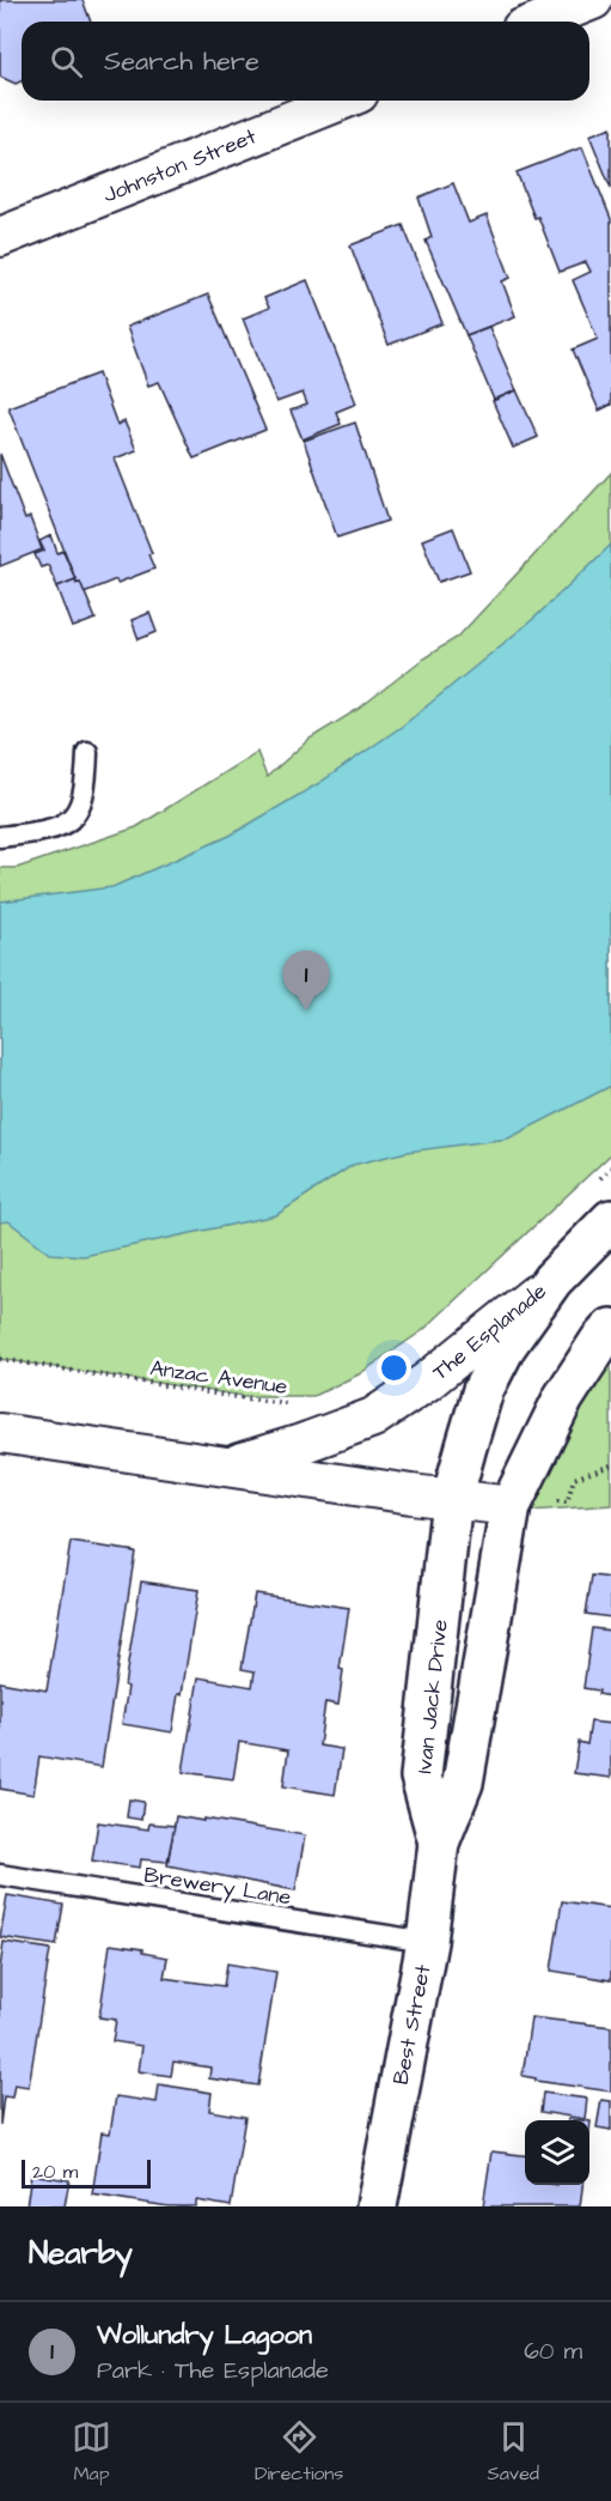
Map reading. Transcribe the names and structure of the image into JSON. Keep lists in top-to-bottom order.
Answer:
{
  "streets": {
    "street": [
      "Johnston Street",
      "The Esplanade",
      "Ivan Jack Drive",
      "Best Street"
    ],
    "lane": ["Brewery Lane"],
    "path": ["Anzac Avenue"]
  },
  "crossings": [
    ["The Esplanade", "Ivan Jack Drive"],
    ["Ivan Jack Drive", "Best Street"],
    ["Brewery Lane", "Best Street"]
  ],
  "scale_bar": "20 m",
  "page": {
    "search": "Search here",
    "pins": "1",
    "scale": "20 m",
    "heading": "Nearby",
    "list": [
      {
        "mark": "1",
        "name": "Wollundry Lagoon",
        "note": "Park · The Esplanade",
        "value": "60 m"
      }
    ],
    "nav": ["Map", "Directions", "Saved"]
  }
}
